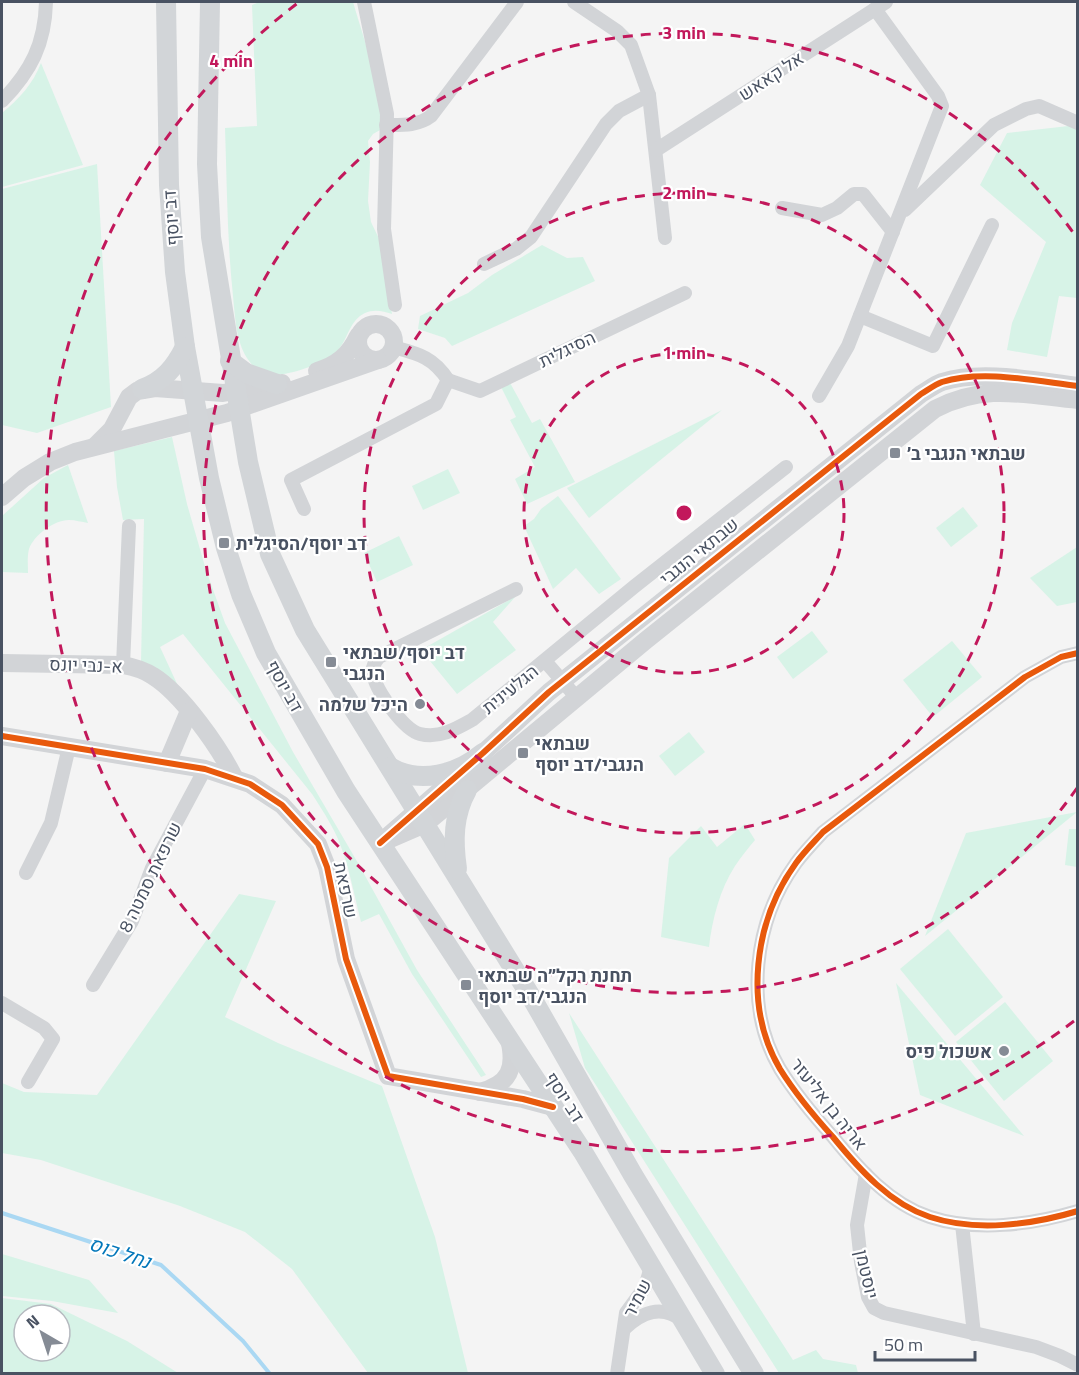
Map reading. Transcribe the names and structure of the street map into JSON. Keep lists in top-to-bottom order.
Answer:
{
  "streets": {
    "main road": ["דב יוסף"],
    "street": [
      "אל קאאש",
      "הסיגלית",
      "שבתאי הנגבי",
      "א-נבי יונס",
      "הגלעינית",
      "שרפאת סמטה 8",
      "שרפאת",
      "אריה בן אליעזר",
      "יוסטמן",
      "שמיר"
    ]
  },
  "crossings": [
    ["דב יוסף", "שבתאי הנגבי"],
    ["דב יוסף", "שרפאת"],
    ["דב יוסף", "שמיר"],
    ["א-נבי יונס", "שרפאת"],
    ["שרפאת סמטה 8", "שרפאת"],
    ["אריה בן אליעזר", "יוסטמן"]
  ],
  "water": ["נחל כוס"],
  "places": {
    "transit": [
      "שבתאי הנגבי ב׳",
      "דב יוסף/הסיגלית",
      "דב יוסף/שבתאי הנגבי",
      "שבתאי הנגבי/דב יוסף",
      "תחנת רקל״ה שבתאי הנגבי/דב יוסף"
    ],
    "other": ["היכל שלמה", "אשכול פיס"]
  },
  "scale_bar": "50 m",
  "north": "top left",
  "rings": [
    "3 min",
    "4 min",
    "2 min",
    "1 min"
  ]
}
